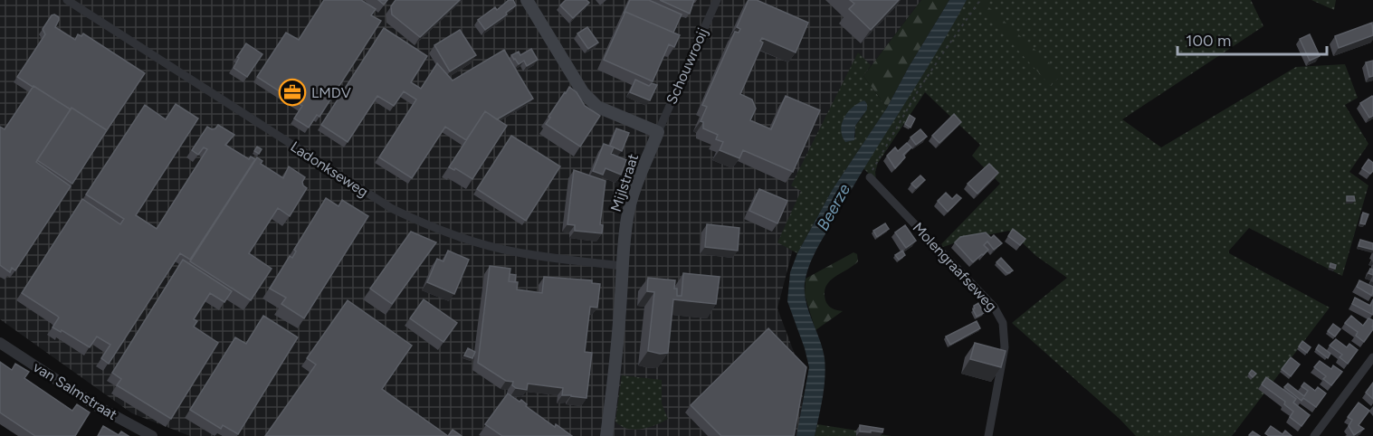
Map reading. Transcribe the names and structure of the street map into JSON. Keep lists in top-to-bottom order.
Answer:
{
  "streets": {
    "main road": ["Mijlstraat"],
    "street": [
      "Schouwrooij",
      "Ladonkseweg",
      "Molengraafseweg",
      "van Salmstraat"
    ]
  },
  "crossings": [
    ["Schouwrooij", "Mijlstraat"],
    ["Ladonkseweg", "Mijlstraat"]
  ],
  "water": ["Beerze"],
  "places": {
    "office": ["LMDV"]
  },
  "scale_bar": "100 m"
}
